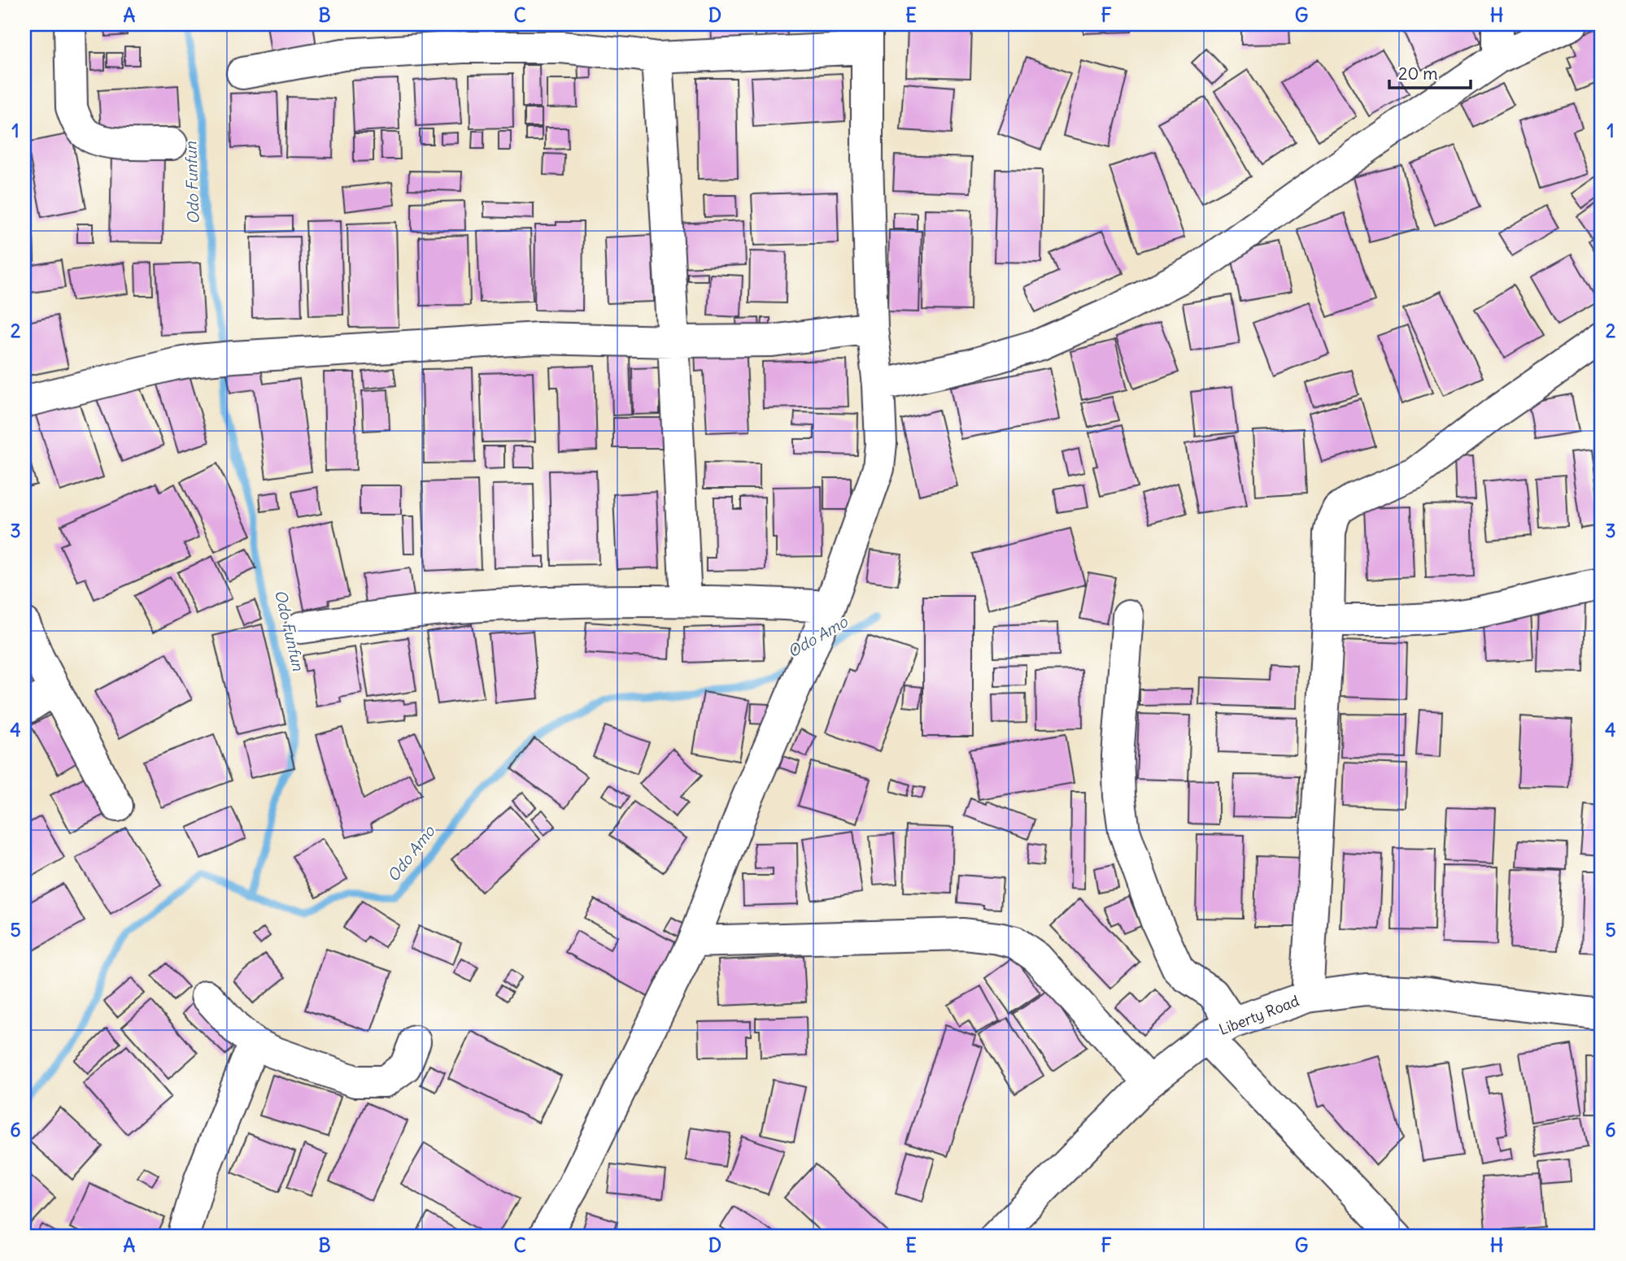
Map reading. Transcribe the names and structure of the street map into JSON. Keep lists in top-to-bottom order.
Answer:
{
  "streets": {
    "street": ["Liberty Road"]
  },
  "water": ["Odo Funfun", "Odo Amo"],
  "scale_bar": "20 m",
  "grid": {
    "columns": [
      "A",
      "B",
      "C",
      "D",
      "E",
      "F",
      "G",
      "H"
    ],
    "rows": [
      "1",
      "2",
      "3",
      "4",
      "5",
      "6"
    ]
  }
}
